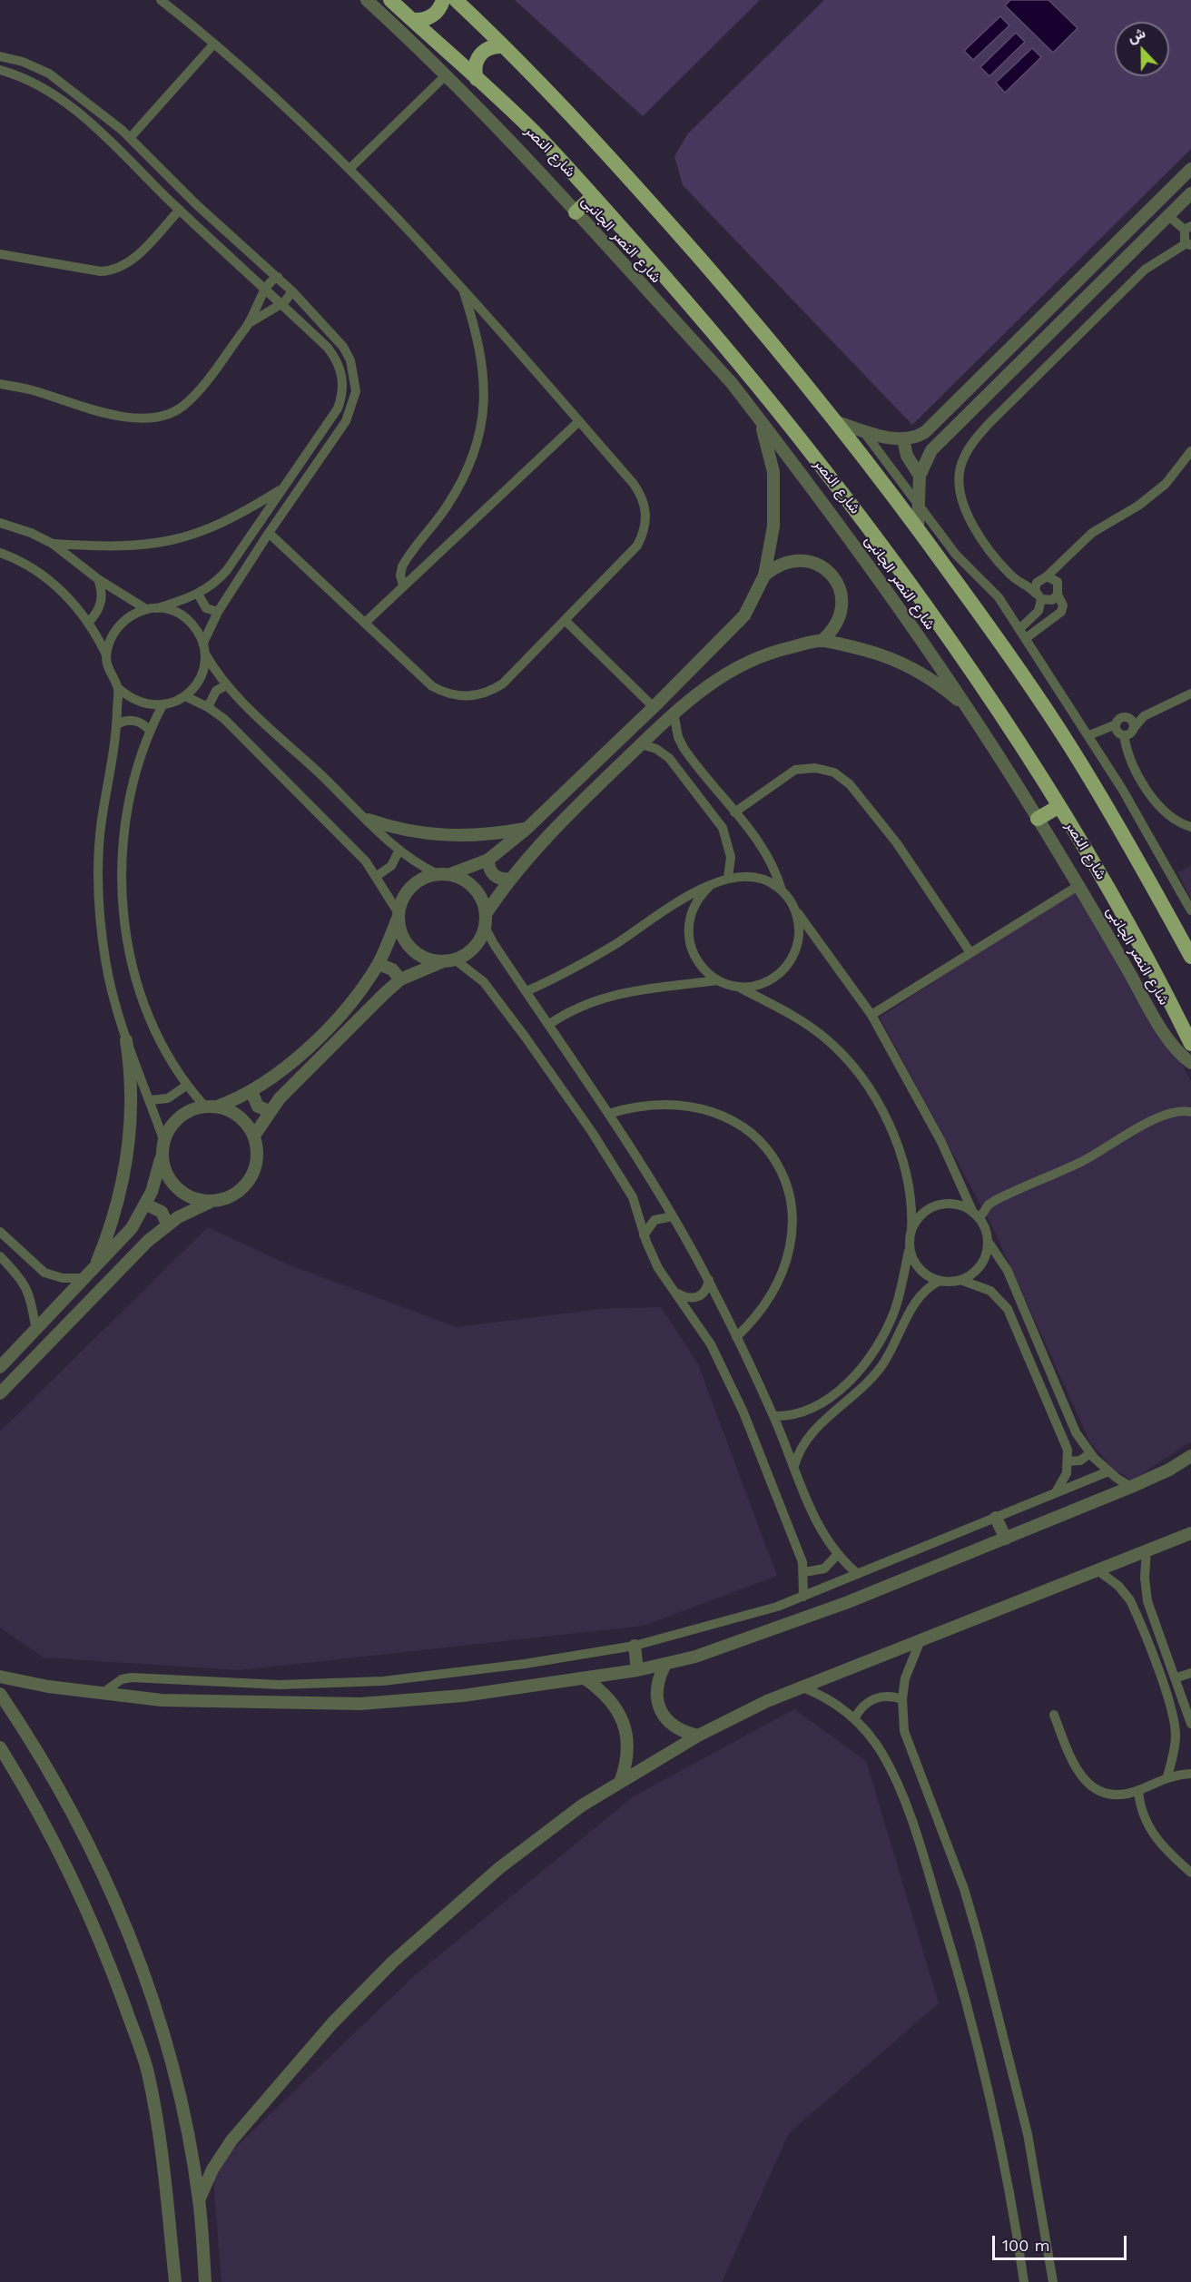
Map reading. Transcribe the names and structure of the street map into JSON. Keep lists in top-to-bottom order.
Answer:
{
  "streets": {
    "main road": ["شارع النصر"],
    "street": ["شارع النصر الجانبى"]
  },
  "scale_bar": "100 m",
  "north": "top"
}
